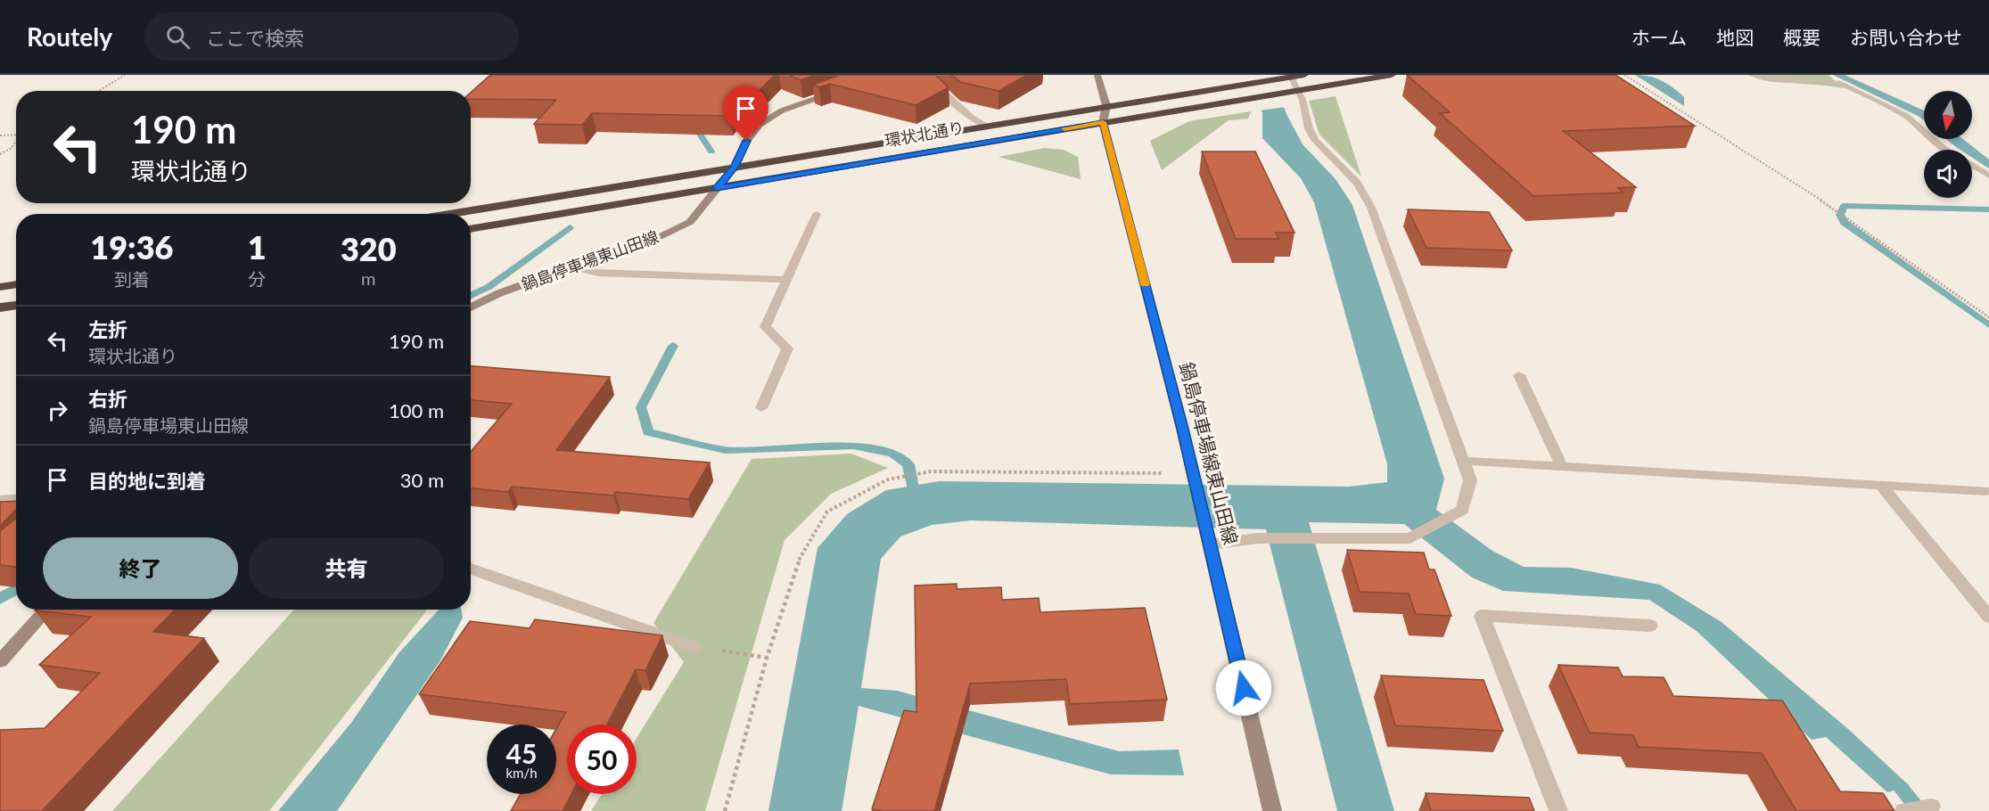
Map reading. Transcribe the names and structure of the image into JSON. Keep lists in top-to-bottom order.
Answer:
{
  "streets": {
    "highway": ["環状北通り"],
    "main road": ["鍋島停車場東山田線", "鍋島停車場線東山田線"]
  },
  "crossings": [
    ["環状北通り", "鍋島停車場東山田線"],
    ["環状北通り", "鍋島停車場線東山田線"]
  ],
  "north": "bottom",
  "page": {
    "header": "Routely",
    "search": "ここで検索",
    "nav": [
      "ホーム",
      "地図",
      "概要",
      "お問い合わせ"
    ],
    "turn": ["190 m", "環状北通り"],
    "eta": [
      "19:36",
      "到着",
      "1",
      "分",
      "320",
      "m"
    ],
    "list": [
      {
        "name": "左折",
        "note": "環状北通り",
        "value": "190 m"
      },
      {
        "name": "右折",
        "note": "鍋島停車場東山田線",
        "value": "100 m"
      },
      {
        "name": "目的地に到着",
        "value": "30 m"
      }
    ],
    "buttons": ["終了", "共有"],
    "speed": "45 km/h",
    "limit": "50"
  }
}
